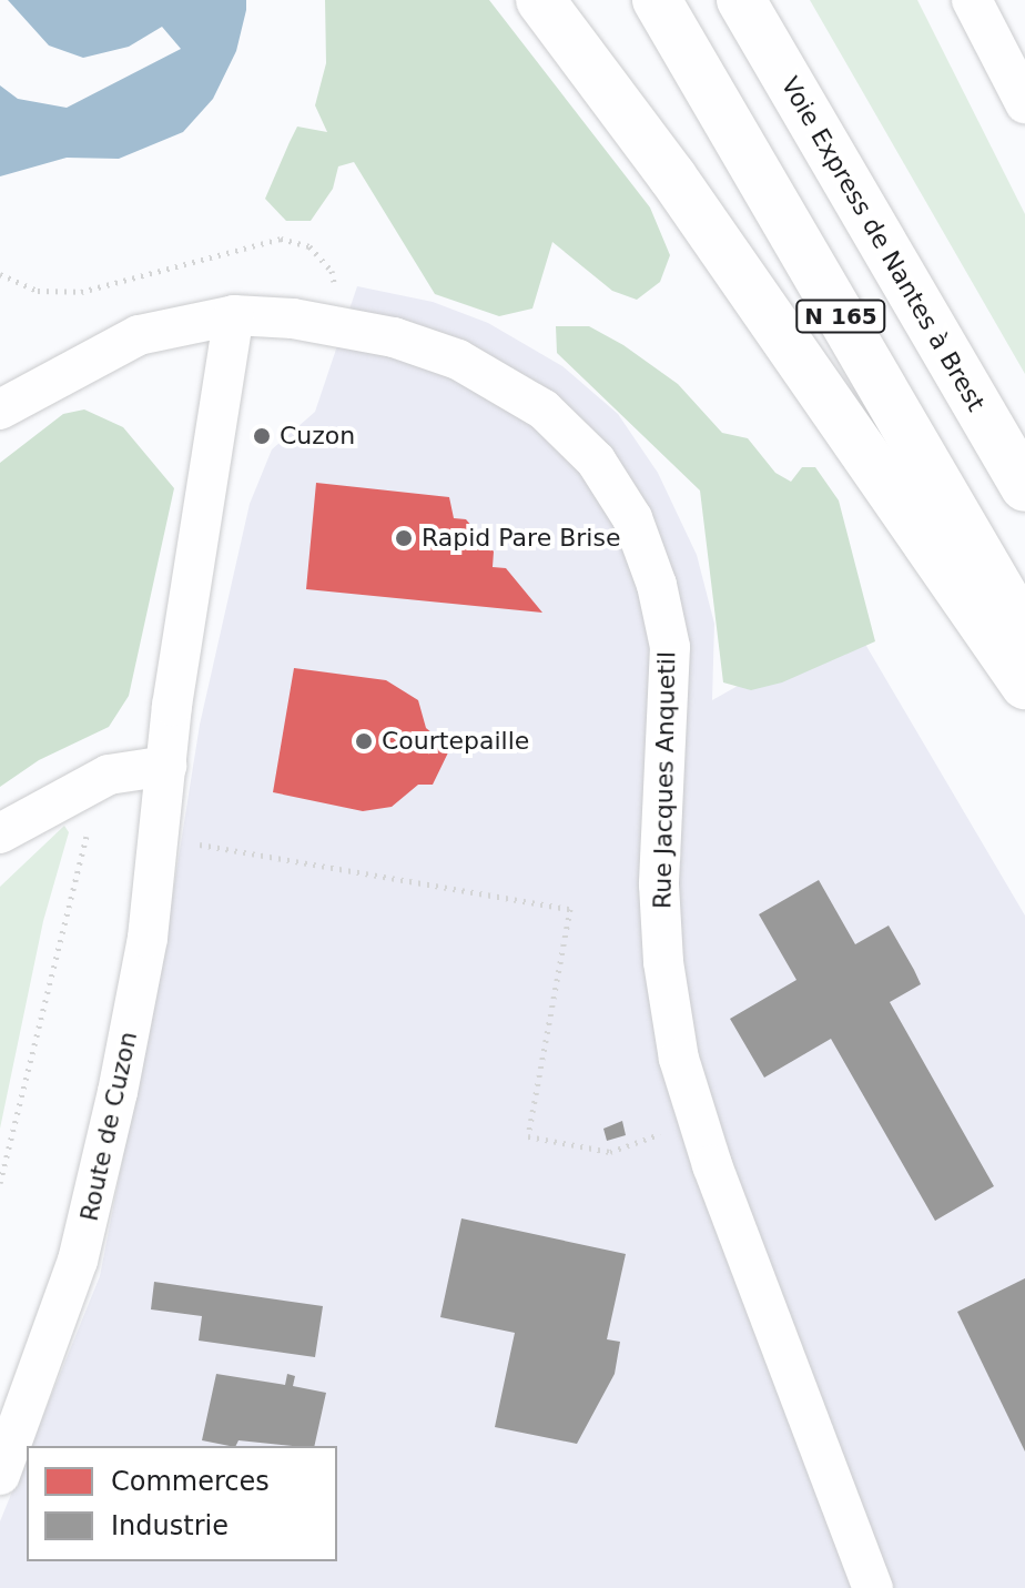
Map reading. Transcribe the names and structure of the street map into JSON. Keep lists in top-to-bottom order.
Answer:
{
  "streets": {
    "highway": ["Voie Express de Nantes à Brest", "N 165"],
    "street": ["Rue Jacques Anquetil", "Route de Cuzon"]
  },
  "crossings": [
    ["Rue Jacques Anquetil", "Route de Cuzon"]
  ],
  "places": ["Cuzon", "Rapid Pare Brise", "Courtepaille"],
  "legend": ["Commerces", "Industrie"]
}
